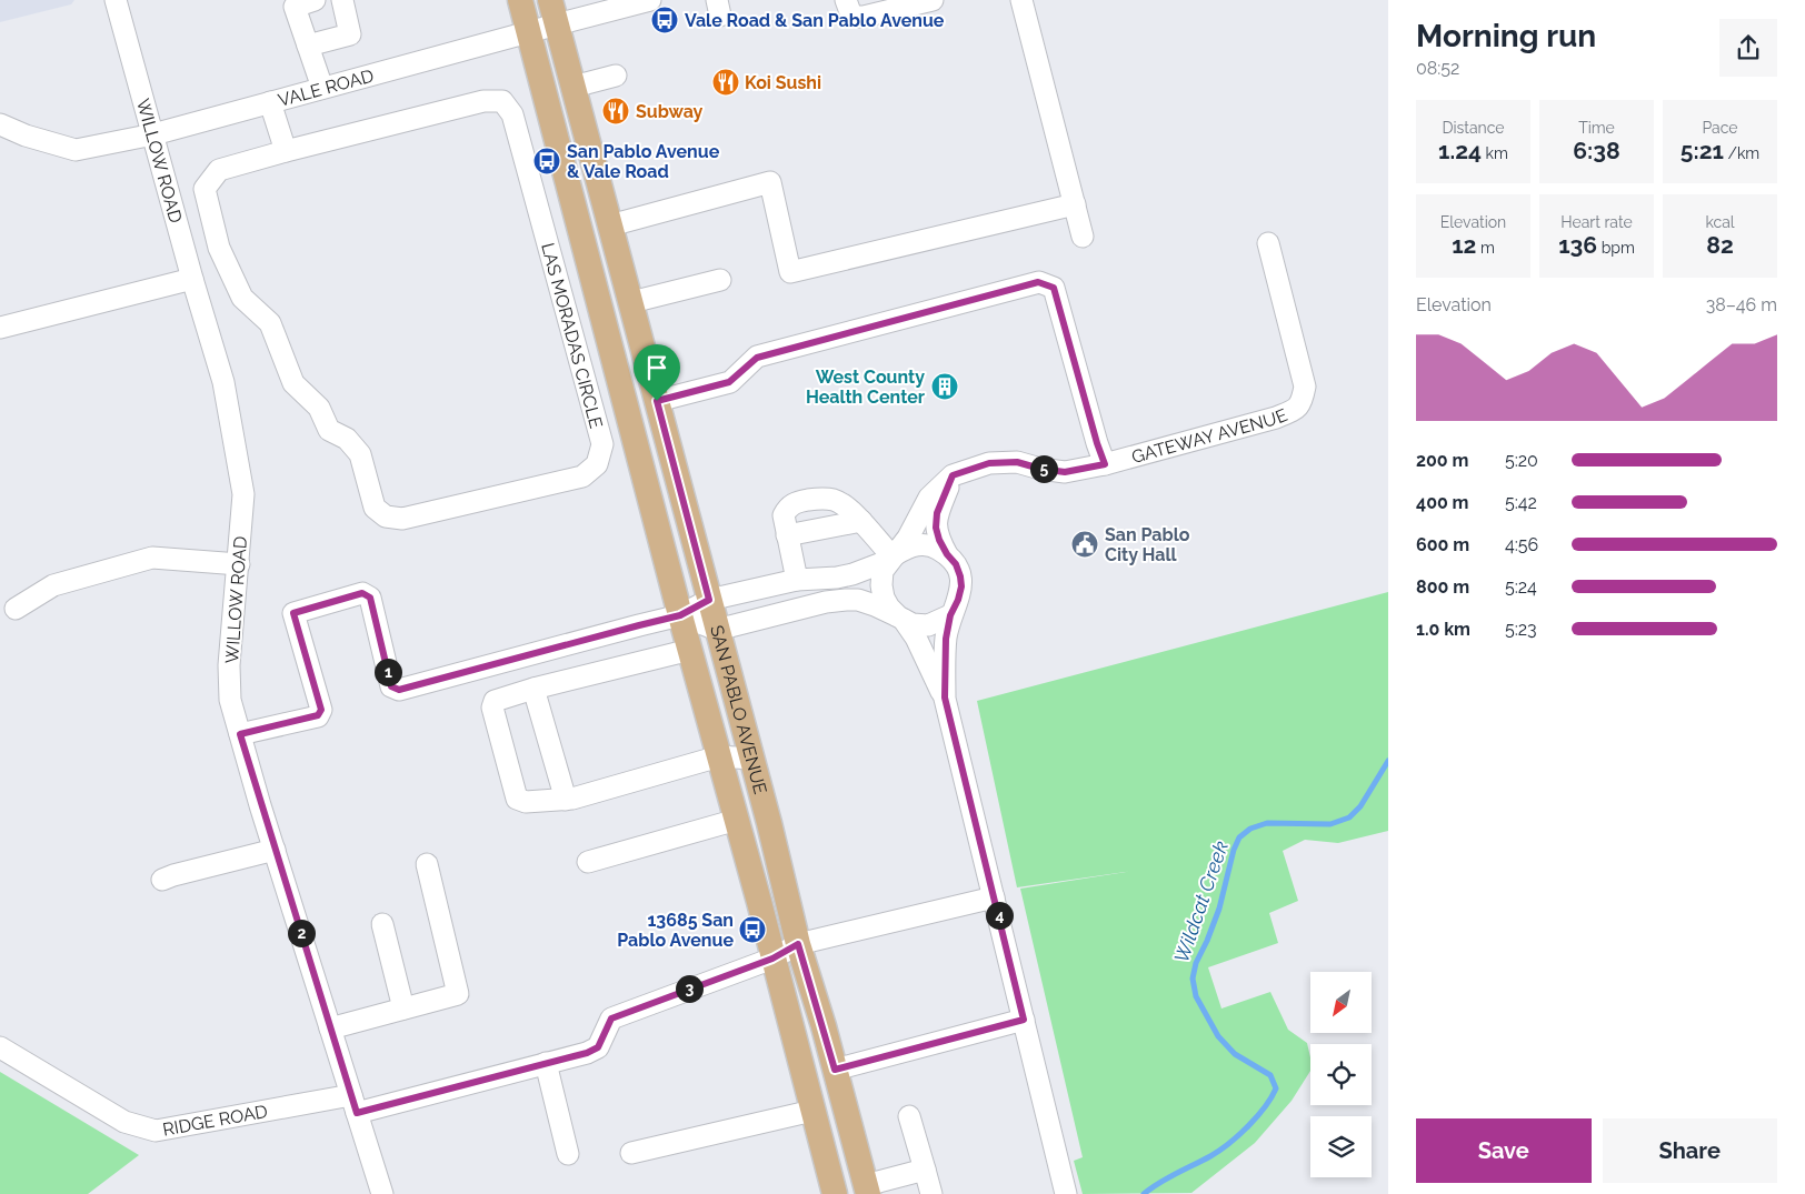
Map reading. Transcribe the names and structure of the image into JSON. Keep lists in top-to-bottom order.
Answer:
{
  "streets": {
    "main road": ["SAN PABLO AVENUE"],
    "street": [
      "VALE ROAD",
      "WILLOW ROAD",
      "LAS MORADAS CIRCLE",
      "GATEWAY AVENUE",
      "RIDGE ROAD"
    ]
  },
  "crossings": [
    ["VALE ROAD", "WILLOW ROAD"],
    ["VALE ROAD", "SAN PABLO AVENUE"],
    ["WILLOW ROAD", "RIDGE ROAD"],
    ["SAN PABLO AVENUE", "RIDGE ROAD"]
  ],
  "water": ["Wildcat Creek"],
  "places": {
    "bus stop": ["Vale Road & San Pablo Avenue", "San Pablo Avenue & Vale Road", "13685 San Pablo Avenue"],
    "restaurant": ["Koi Sushi", "Subway"],
    "building": ["West County Health Center"],
    "public building": ["San Pablo City Hall"]
  },
  "north": "bottom left",
  "page": {
    "heading": ["Morning run", "08:52"],
    "stats": [
      ["Distance", "1.24 km"],
      ["Time", "6:38"],
      ["Pace", "5:21 /km"],
      ["Elevation", "12 m"],
      ["Heart rate", "136 bpm"],
      ["kcal", "82"]
    ],
    "chart": ["Elevation", "38–46 m"],
    "list": [
      {
        "name": "200 m",
        "note": "5:20"
      },
      {
        "name": "400 m",
        "note": "5:42"
      },
      {
        "name": "600 m",
        "note": "4:56"
      },
      {
        "name": "800 m",
        "note": "5:24"
      },
      {
        "name": "1.0 km",
        "note": "5:23"
      }
    ],
    "pins": [
      "5",
      "1",
      "4",
      "2",
      "3"
    ],
    "buttons": ["Save", "Share"]
  }
}
